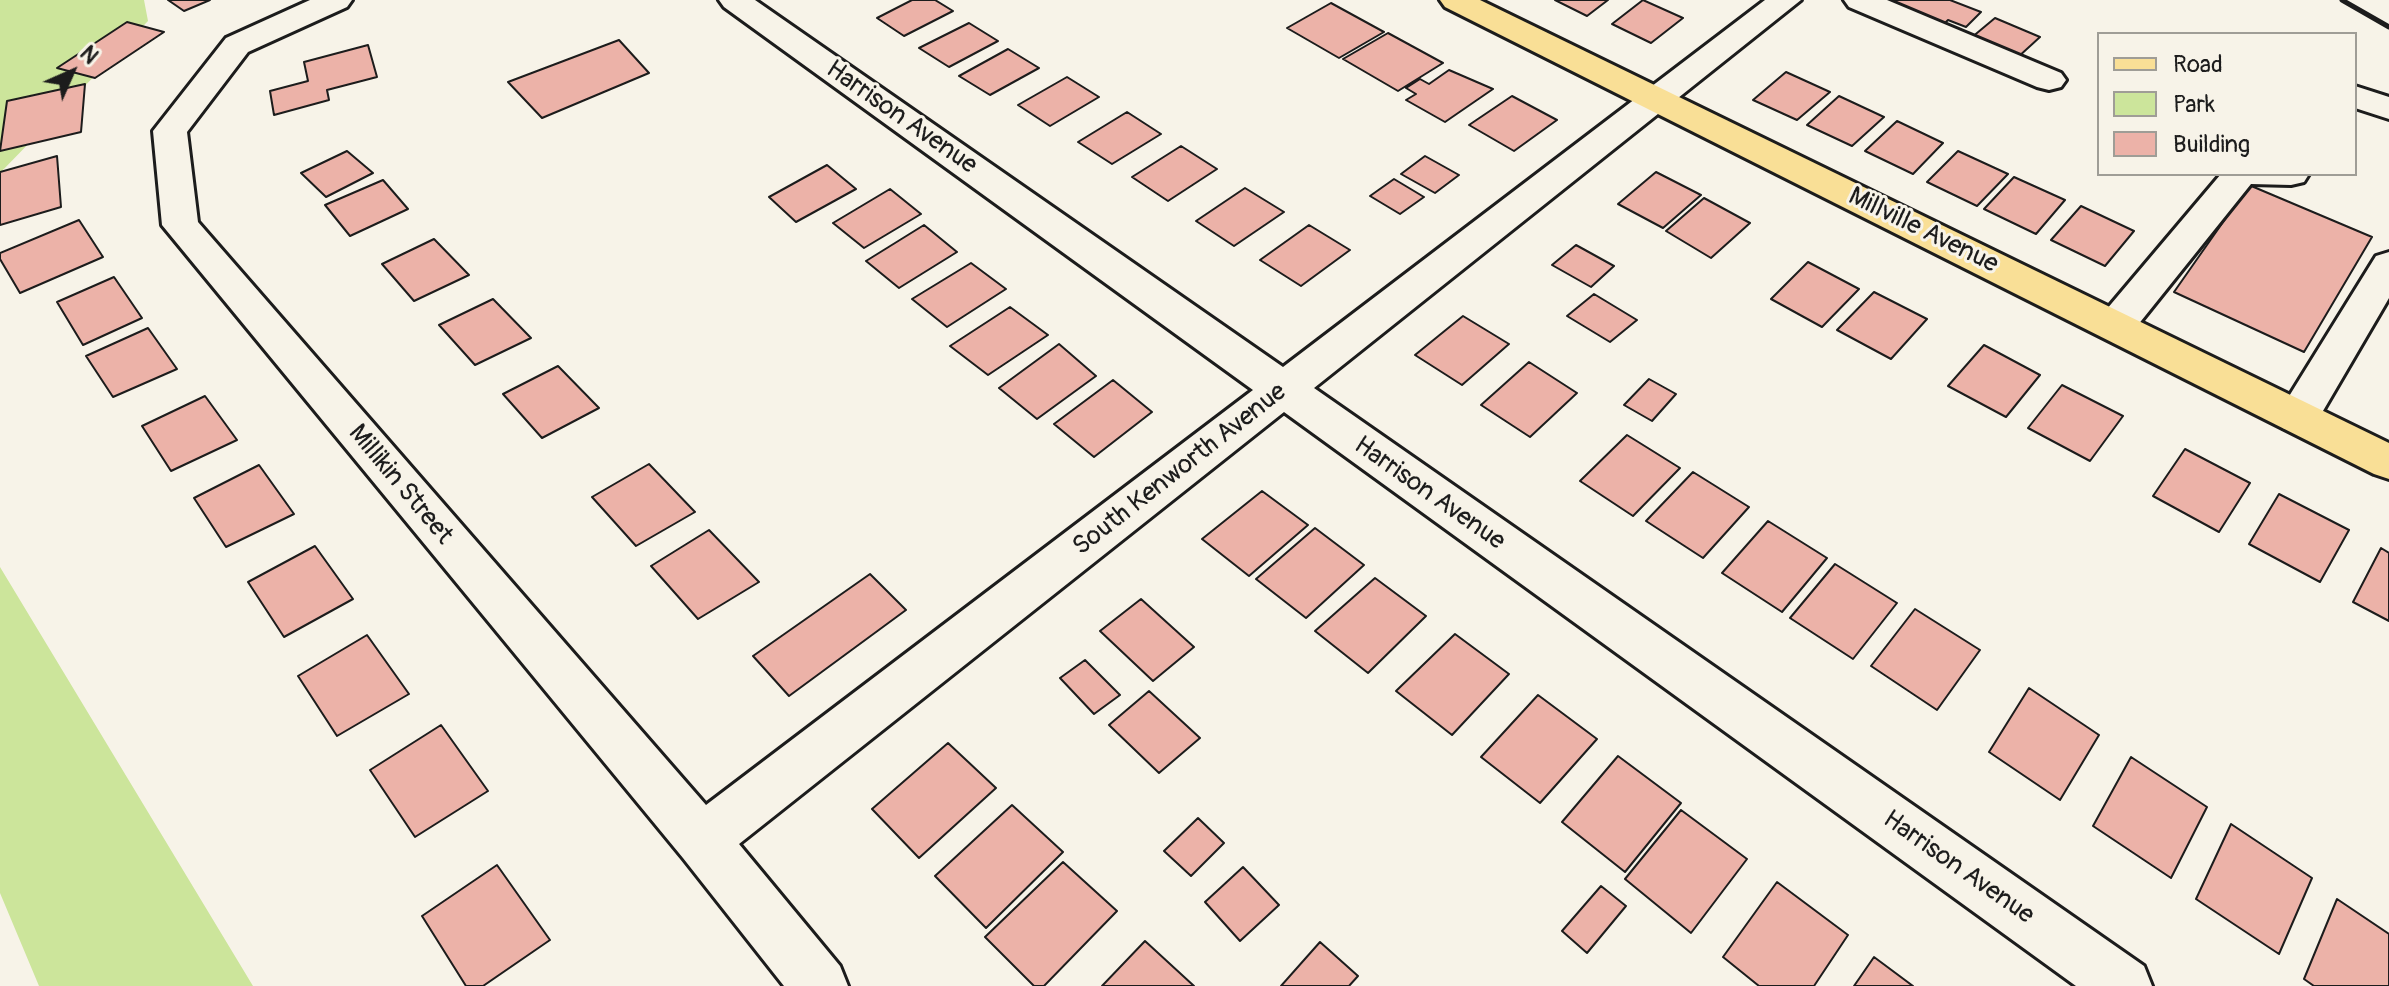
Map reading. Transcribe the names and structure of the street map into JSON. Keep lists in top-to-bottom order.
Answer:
{
  "streets": {
    "main road": ["Millville Avenue"],
    "street": ["Harrison Avenue", "South Kenworth Avenue", "Millikin Street"]
  },
  "crossings": [
    ["Harrison Avenue", "South Kenworth Avenue"],
    ["Millville Avenue", "South Kenworth Avenue"],
    ["South Kenworth Avenue", "Millikin Street"]
  ],
  "legend": ["Road", "Park", "Building"],
  "north": "top right"
}
